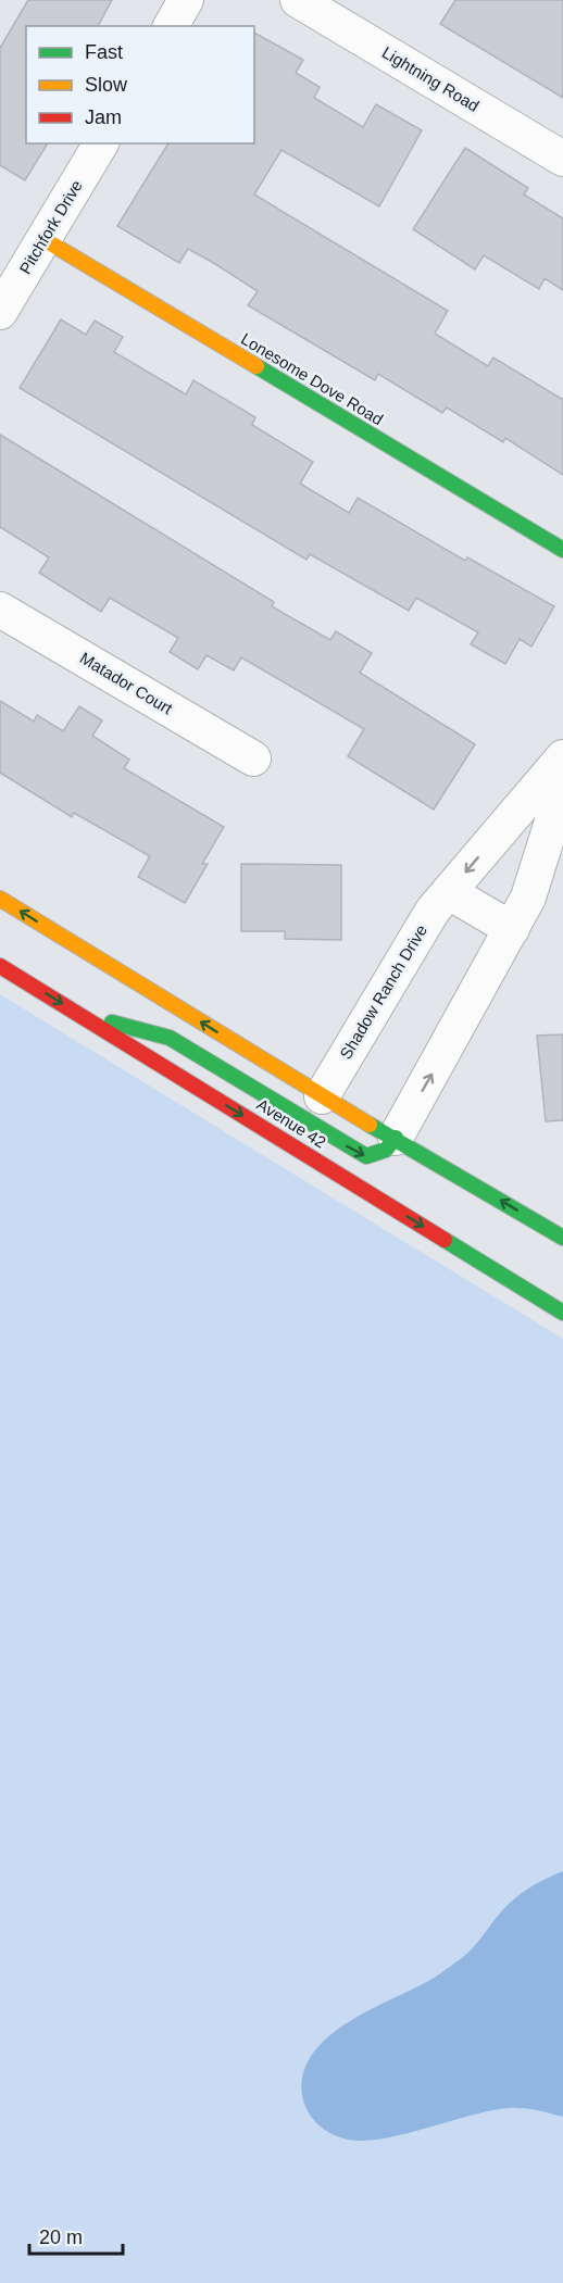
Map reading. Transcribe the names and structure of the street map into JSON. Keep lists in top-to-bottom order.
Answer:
{
  "streets": {
    "street": [
      "Lightning Road",
      "Pitchfork Drive",
      "Lonesome Dove Road",
      "Matador Court",
      "Shadow Ranch Drive",
      "Avenue 42"
    ]
  },
  "crossings": [
    ["Pitchfork Drive", "Lonesome Dove Road"]
  ],
  "legend": ["Fast", "Slow", "Jam"],
  "scale_bar": "20 m"
}
